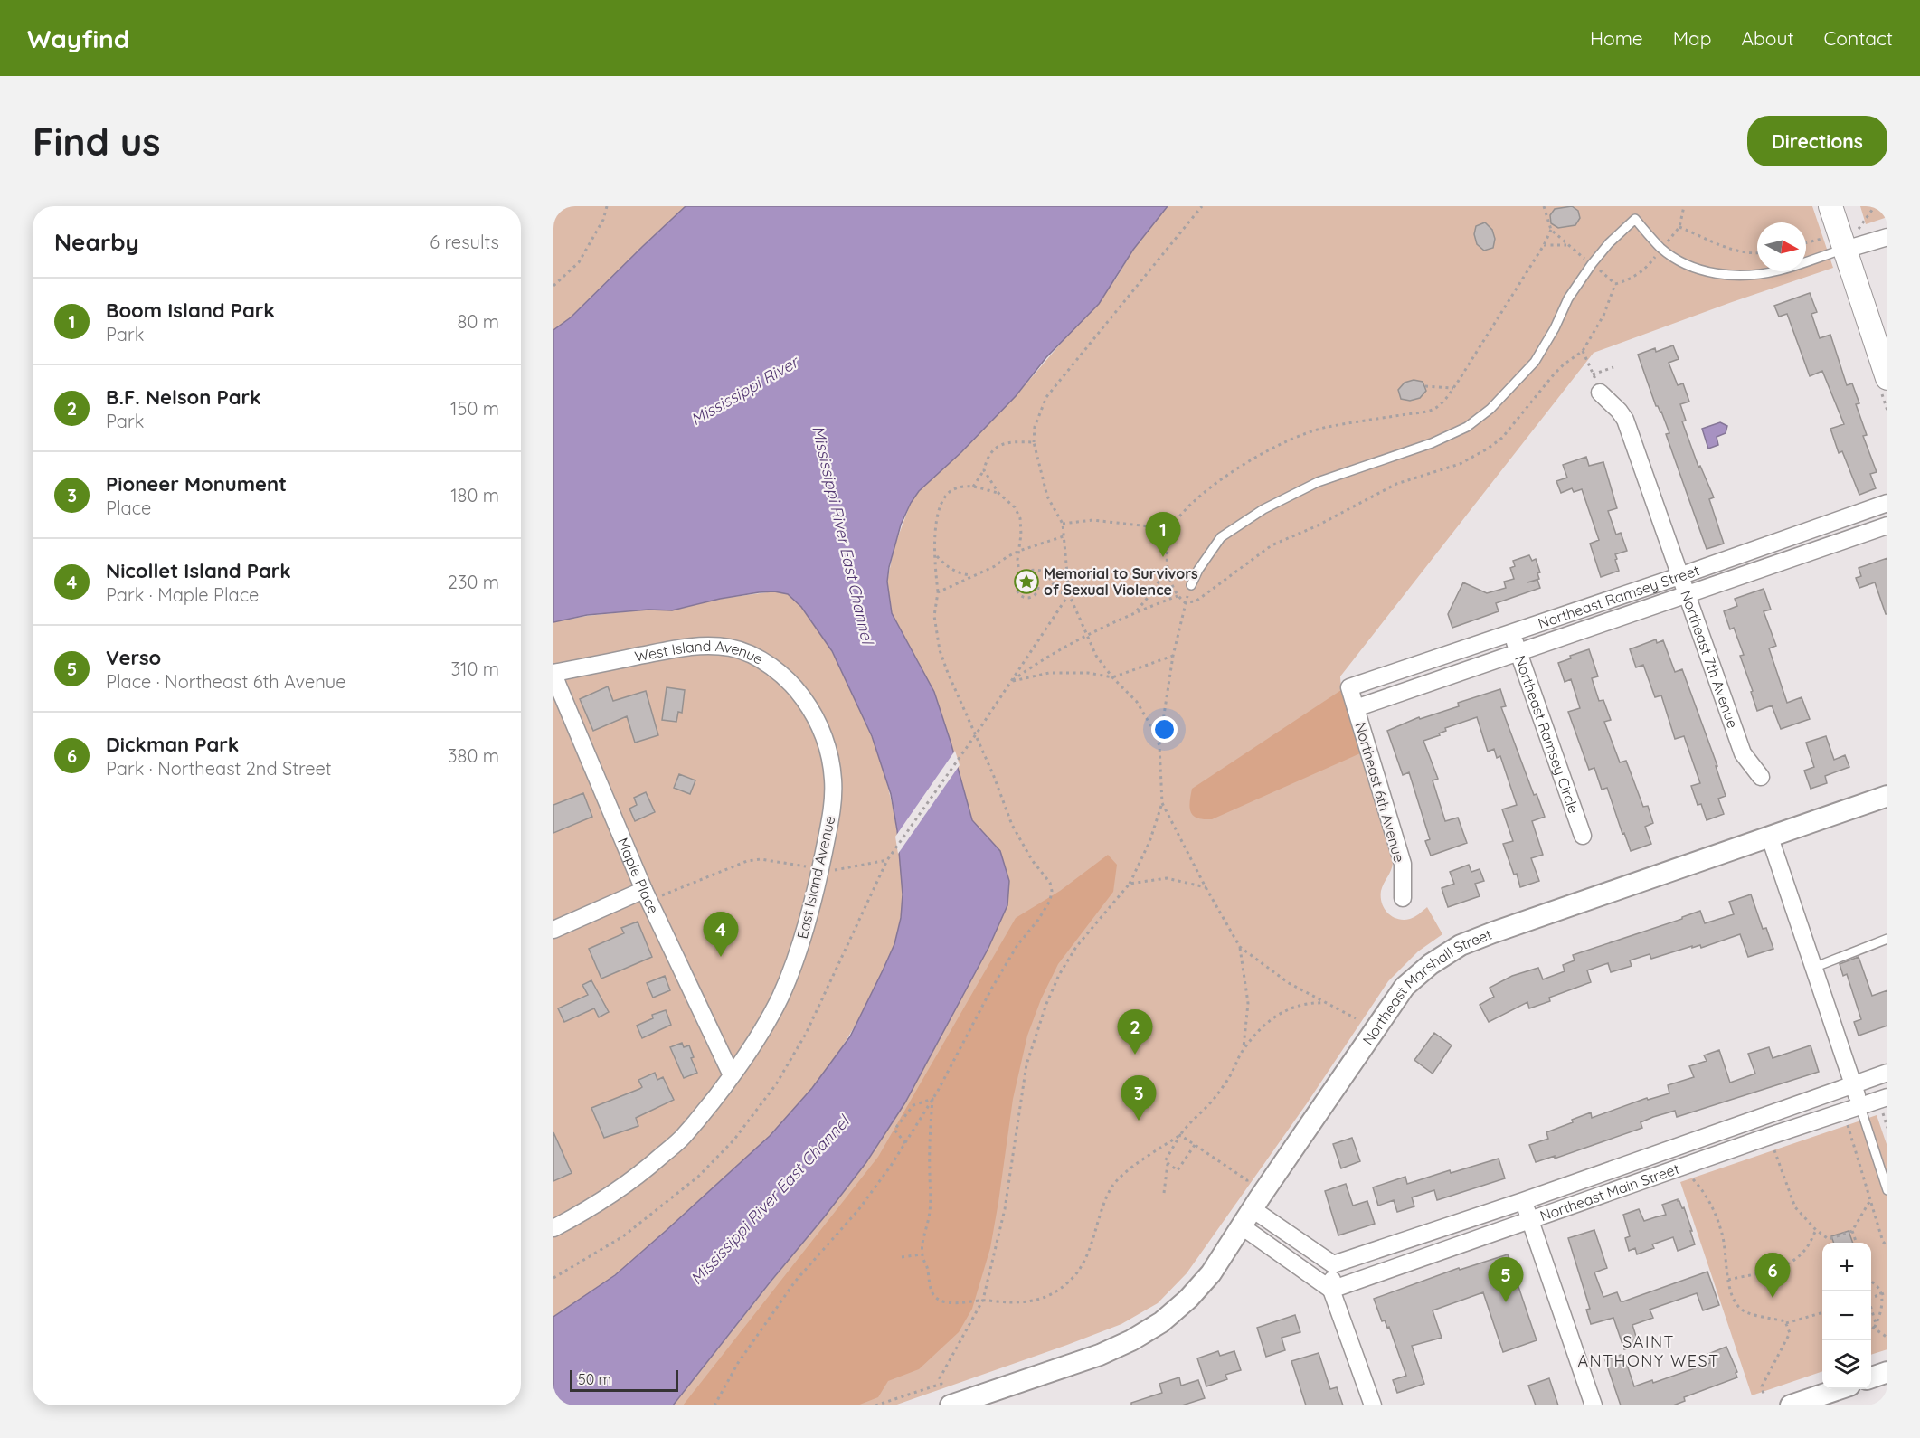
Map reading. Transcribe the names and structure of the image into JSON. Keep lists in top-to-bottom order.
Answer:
{
  "streets": {
    "street": [
      "Northeast Ramsey Street",
      "Northeast 7th Avenue",
      "West Island Avenue",
      "Northeast Ramsey Circle",
      "Northeast 6th Avenue",
      "Maple Place",
      "East Island Avenue",
      "Northeast Marshall Street",
      "Northeast Main Street"
    ]
  },
  "crossings": [
    ["Northeast Ramsey Street", "Northeast 7th Avenue"],
    ["Northeast Ramsey Street", "Northeast Ramsey Circle"],
    ["Northeast Ramsey Street", "Northeast 6th Avenue"],
    ["West Island Avenue", "Maple Place"],
    ["West Island Avenue", "East Island Avenue"],
    ["Maple Place", "East Island Avenue"]
  ],
  "districts": ["SAINT ANTHONY WEST"],
  "water": ["Mississippi River", "Mississippi River East Channel"],
  "places": {
    "place": ["Memorial to Survivors of Sexual Violence"]
  },
  "scale_bar": "50 m",
  "north": "right",
  "page": {
    "header": "Wayfind",
    "nav": [
      "Home",
      "Map",
      "About",
      "Contact"
    ],
    "buttons": "Directions",
    "title": "Find us",
    "heading": ["Nearby", "6 results"],
    "list": [
      {
        "mark": "1",
        "name": "Boom Island Park",
        "note": "Park",
        "value": "80 m"
      },
      {
        "mark": "2",
        "name": "B.F. Nelson Park",
        "note": "Park",
        "value": "150 m"
      },
      {
        "mark": "3",
        "name": "Pioneer Monument",
        "note": "Place",
        "value": "180 m"
      },
      {
        "mark": "4",
        "name": "Nicollet Island Park",
        "note": "Park · Maple Place",
        "value": "230 m"
      },
      {
        "mark": "5",
        "name": "Verso",
        "note": "Place · Northeast 6th Avenue",
        "value": "310 m"
      },
      {
        "mark": "6",
        "name": "Dickman Park",
        "note": "Park · Northeast 2nd Street",
        "value": "380 m"
      }
    ],
    "pins": [
      "1",
      "4",
      "2",
      "3",
      "6",
      "5"
    ],
    "map_buttons": ["+", "−"],
    "scale": "50 m"
  }
}
